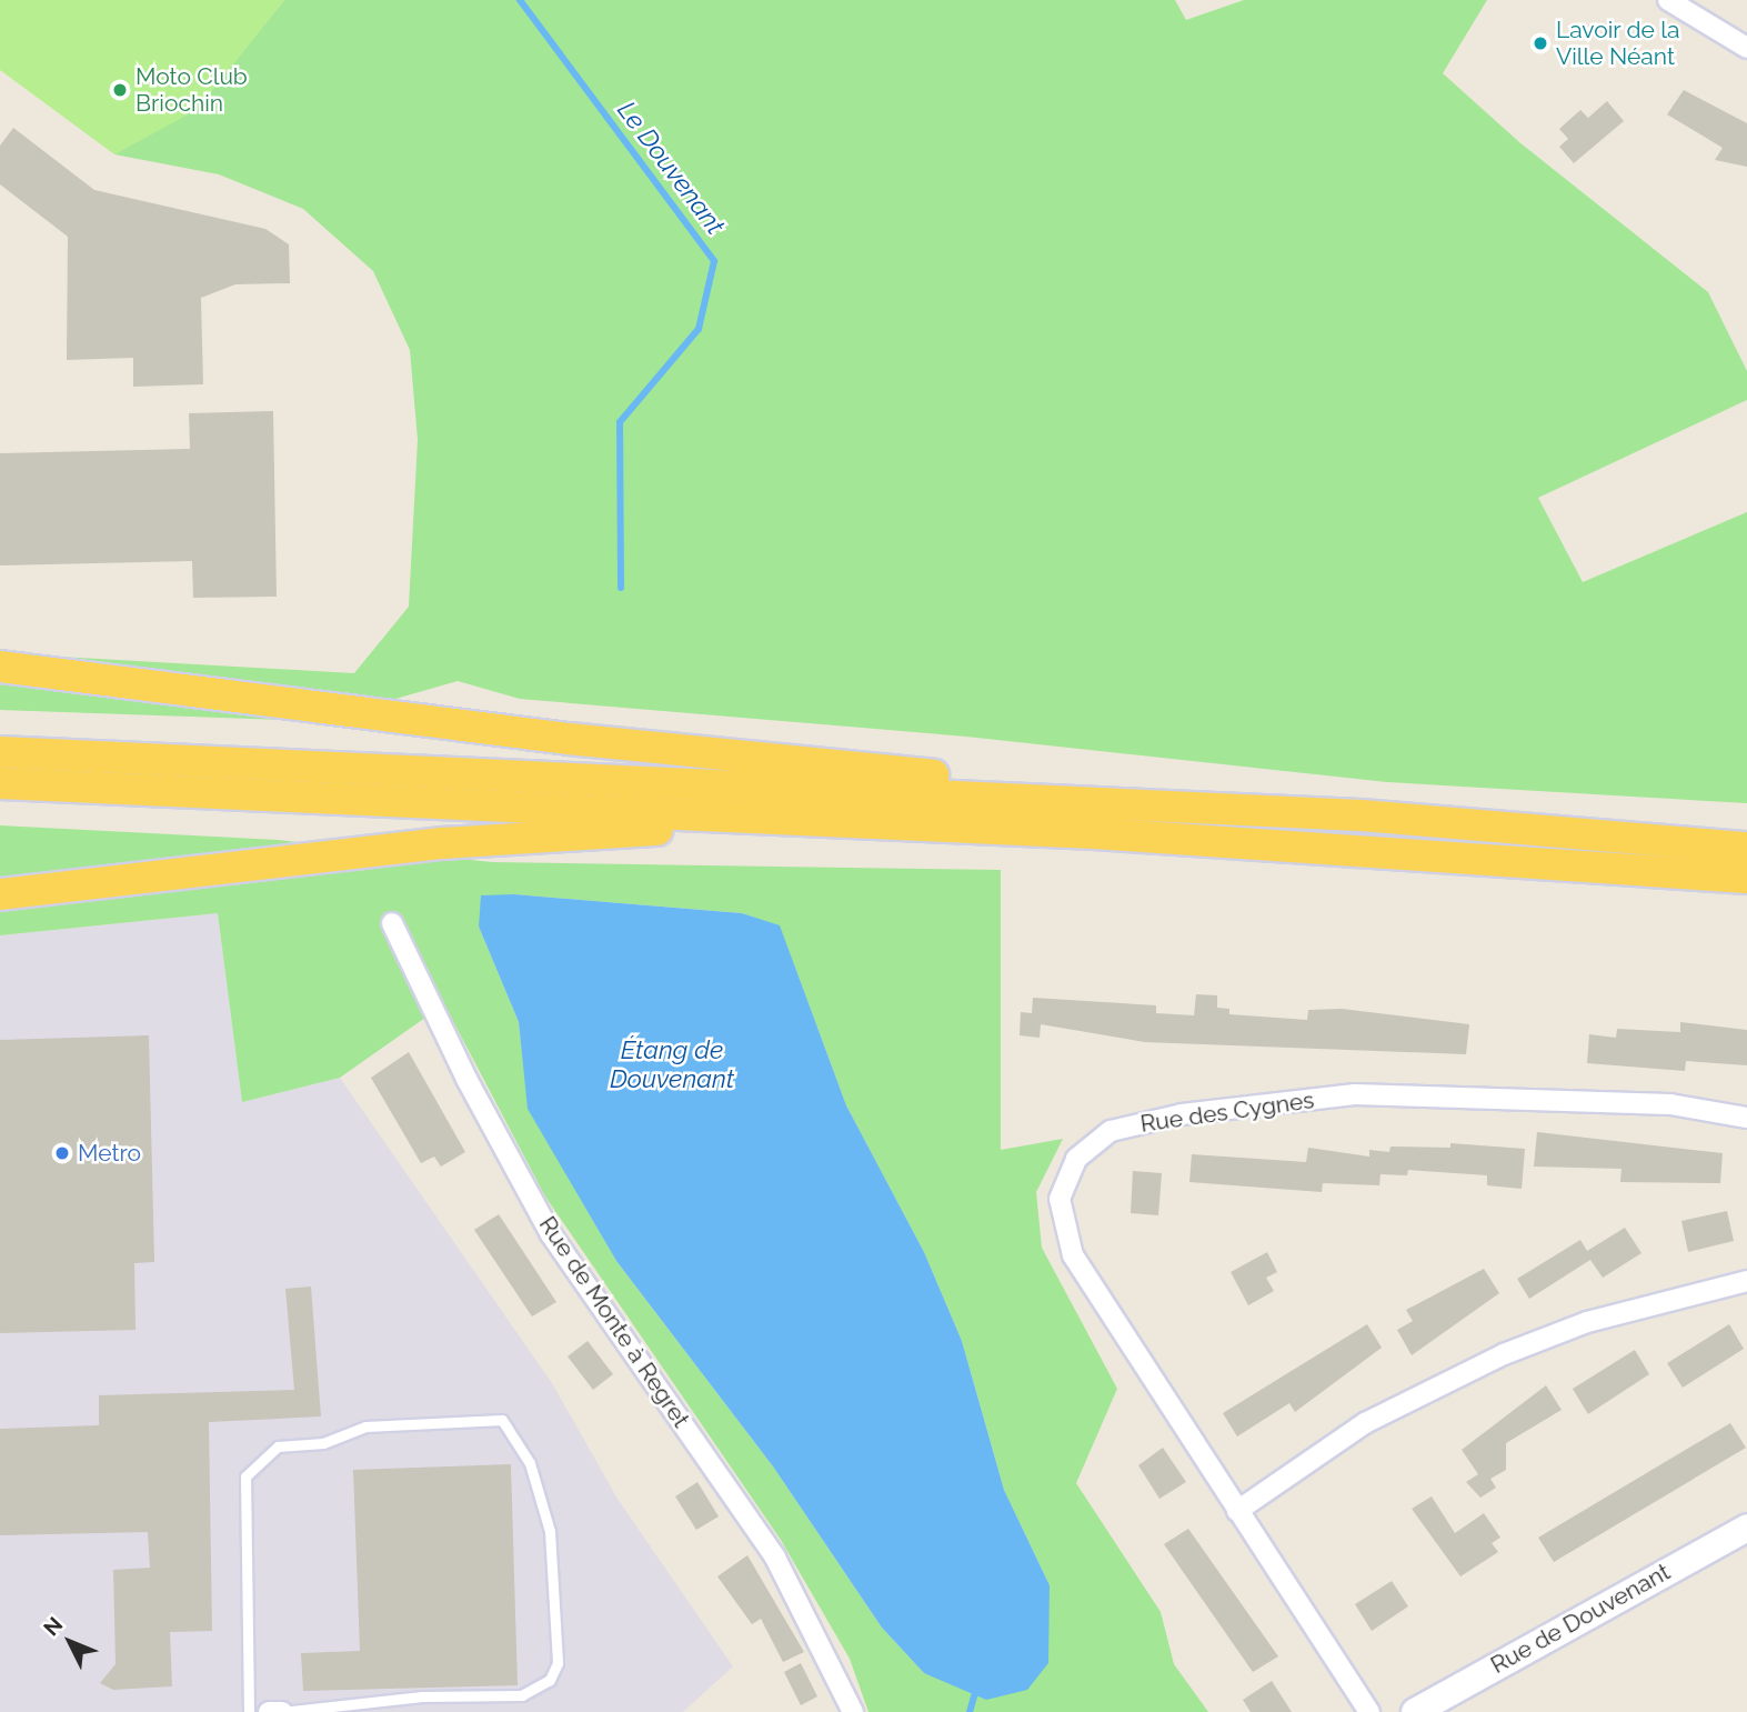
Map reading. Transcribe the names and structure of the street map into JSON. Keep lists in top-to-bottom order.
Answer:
{
  "streets": {
    "main road": ["Rue de Douvenant"],
    "street": ["Rue des Cygnes", "Rue de Monte à Regret"]
  },
  "water": ["Le Douvenant", "Étang de Douvenant"],
  "places": ["Lavoir de la Ville Néant", "Moto Club Briochin", "Metro"],
  "north": "top left"
}
